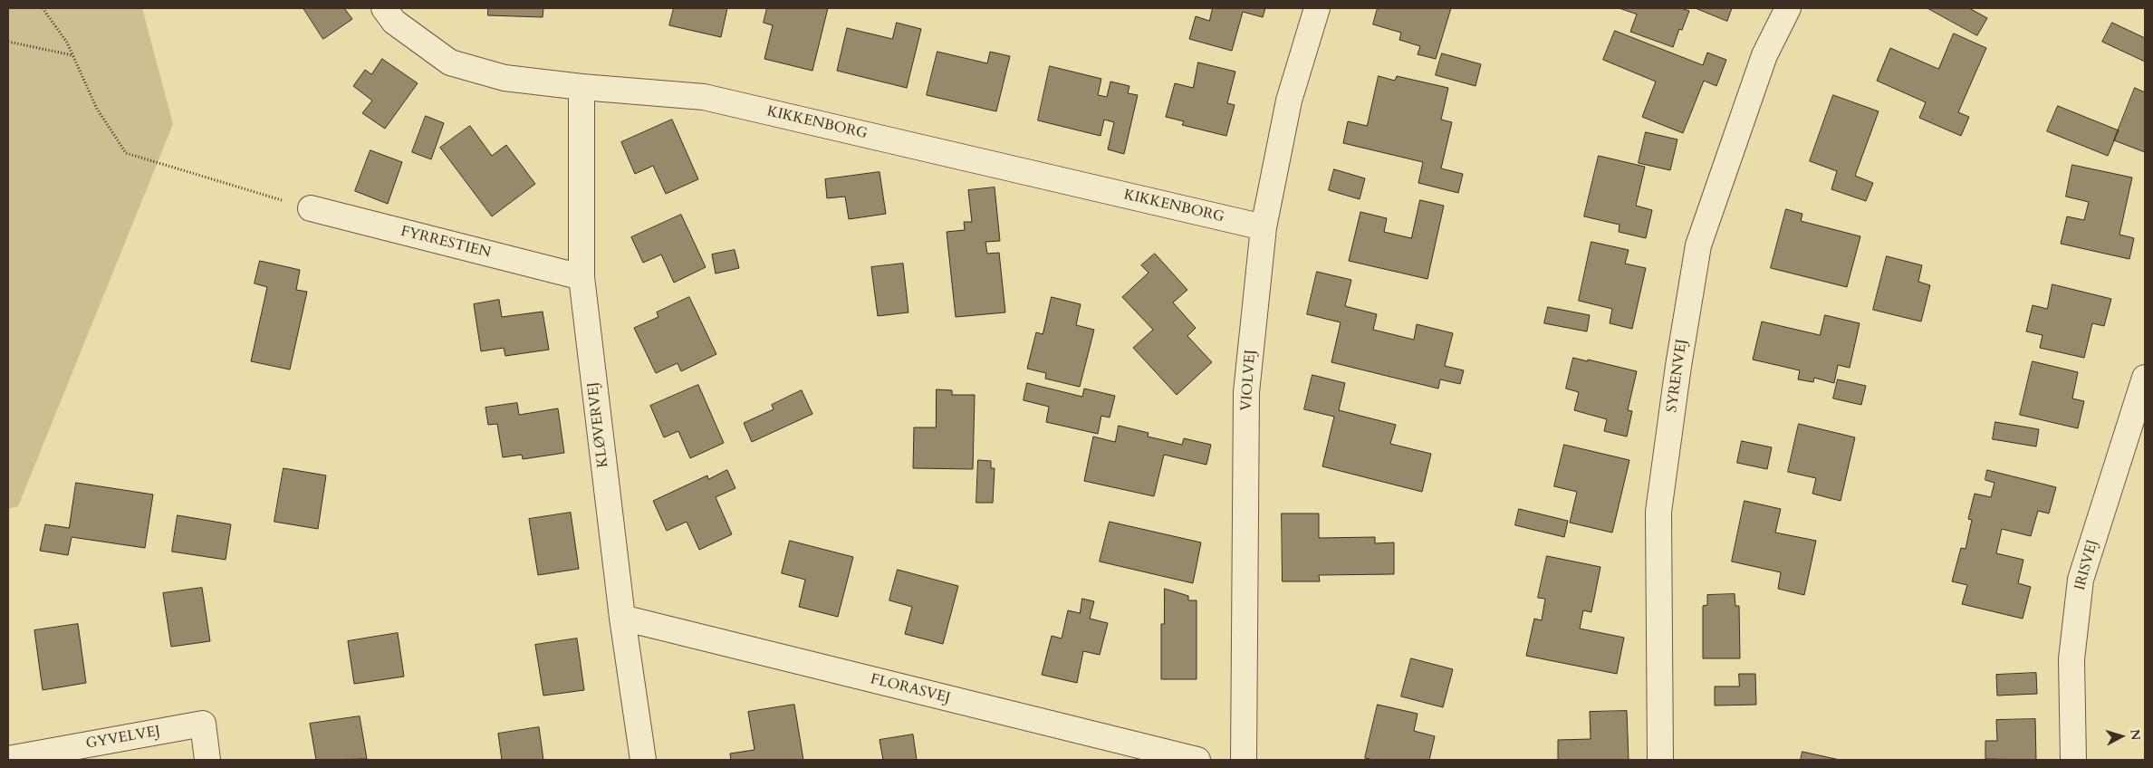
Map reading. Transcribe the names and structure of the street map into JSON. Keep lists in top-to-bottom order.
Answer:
{
  "streets": {
    "street": [
      "KIKKENBORG",
      "FYRRESTIEN",
      "SYRENVEJ",
      "VIOLVEJ",
      "KLØVERVEJ",
      "IRISVEJ",
      "FLORASVEJ",
      "GYVELVEJ"
    ]
  },
  "crossings": [
    ["KIKKENBORG", "VIOLVEJ"],
    ["KIKKENBORG", "KLØVERVEJ"],
    ["FYRRESTIEN", "KLØVERVEJ"],
    ["KLØVERVEJ", "FLORASVEJ"]
  ],
  "north": "right"
}
